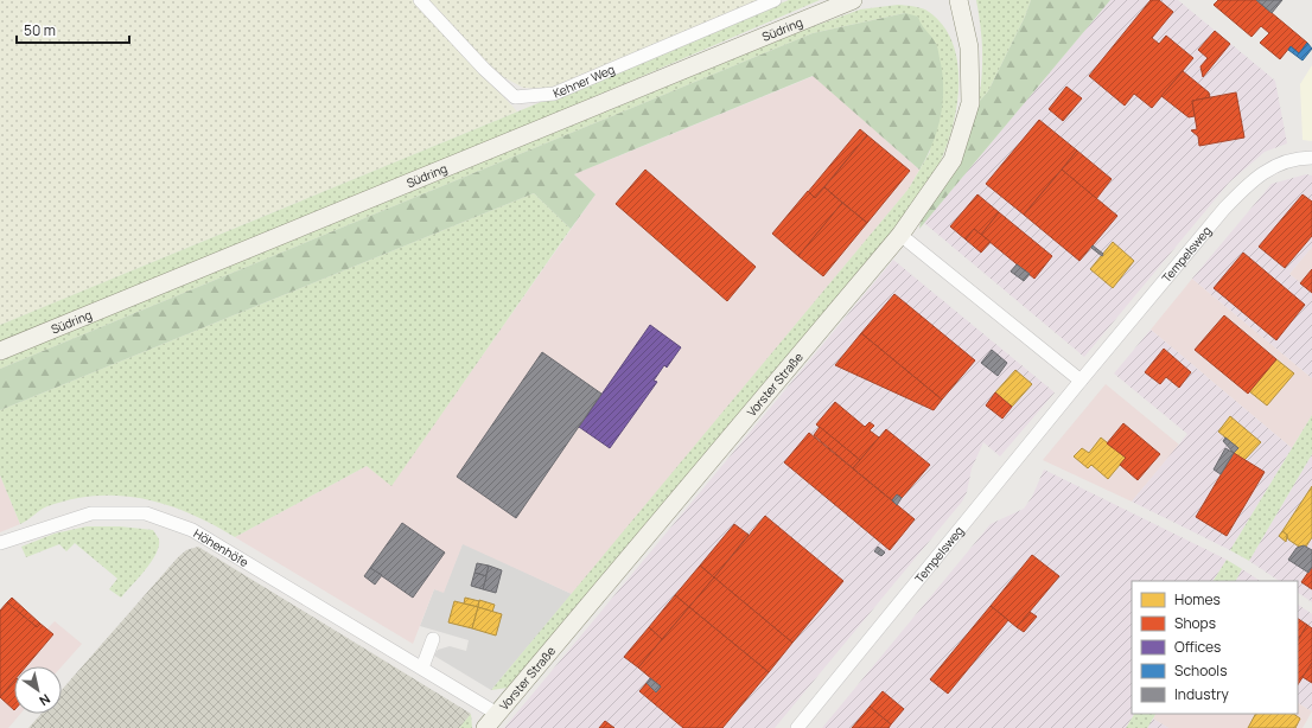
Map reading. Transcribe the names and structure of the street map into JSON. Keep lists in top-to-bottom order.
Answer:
{
  "streets": {
    "main road": ["Südring", "Vorster Straße"],
    "street": ["Kehner Weg", "Tempelsweg", "Höhenhöfe"]
  },
  "crossings": [
    ["Vorster Straße", "Höhenhöfe"]
  ],
  "legend": [
    "Homes",
    "Shops",
    "Offices",
    "Schools",
    "Industry"
  ],
  "scale_bar": "50 m",
  "north": "bottom right"
}
